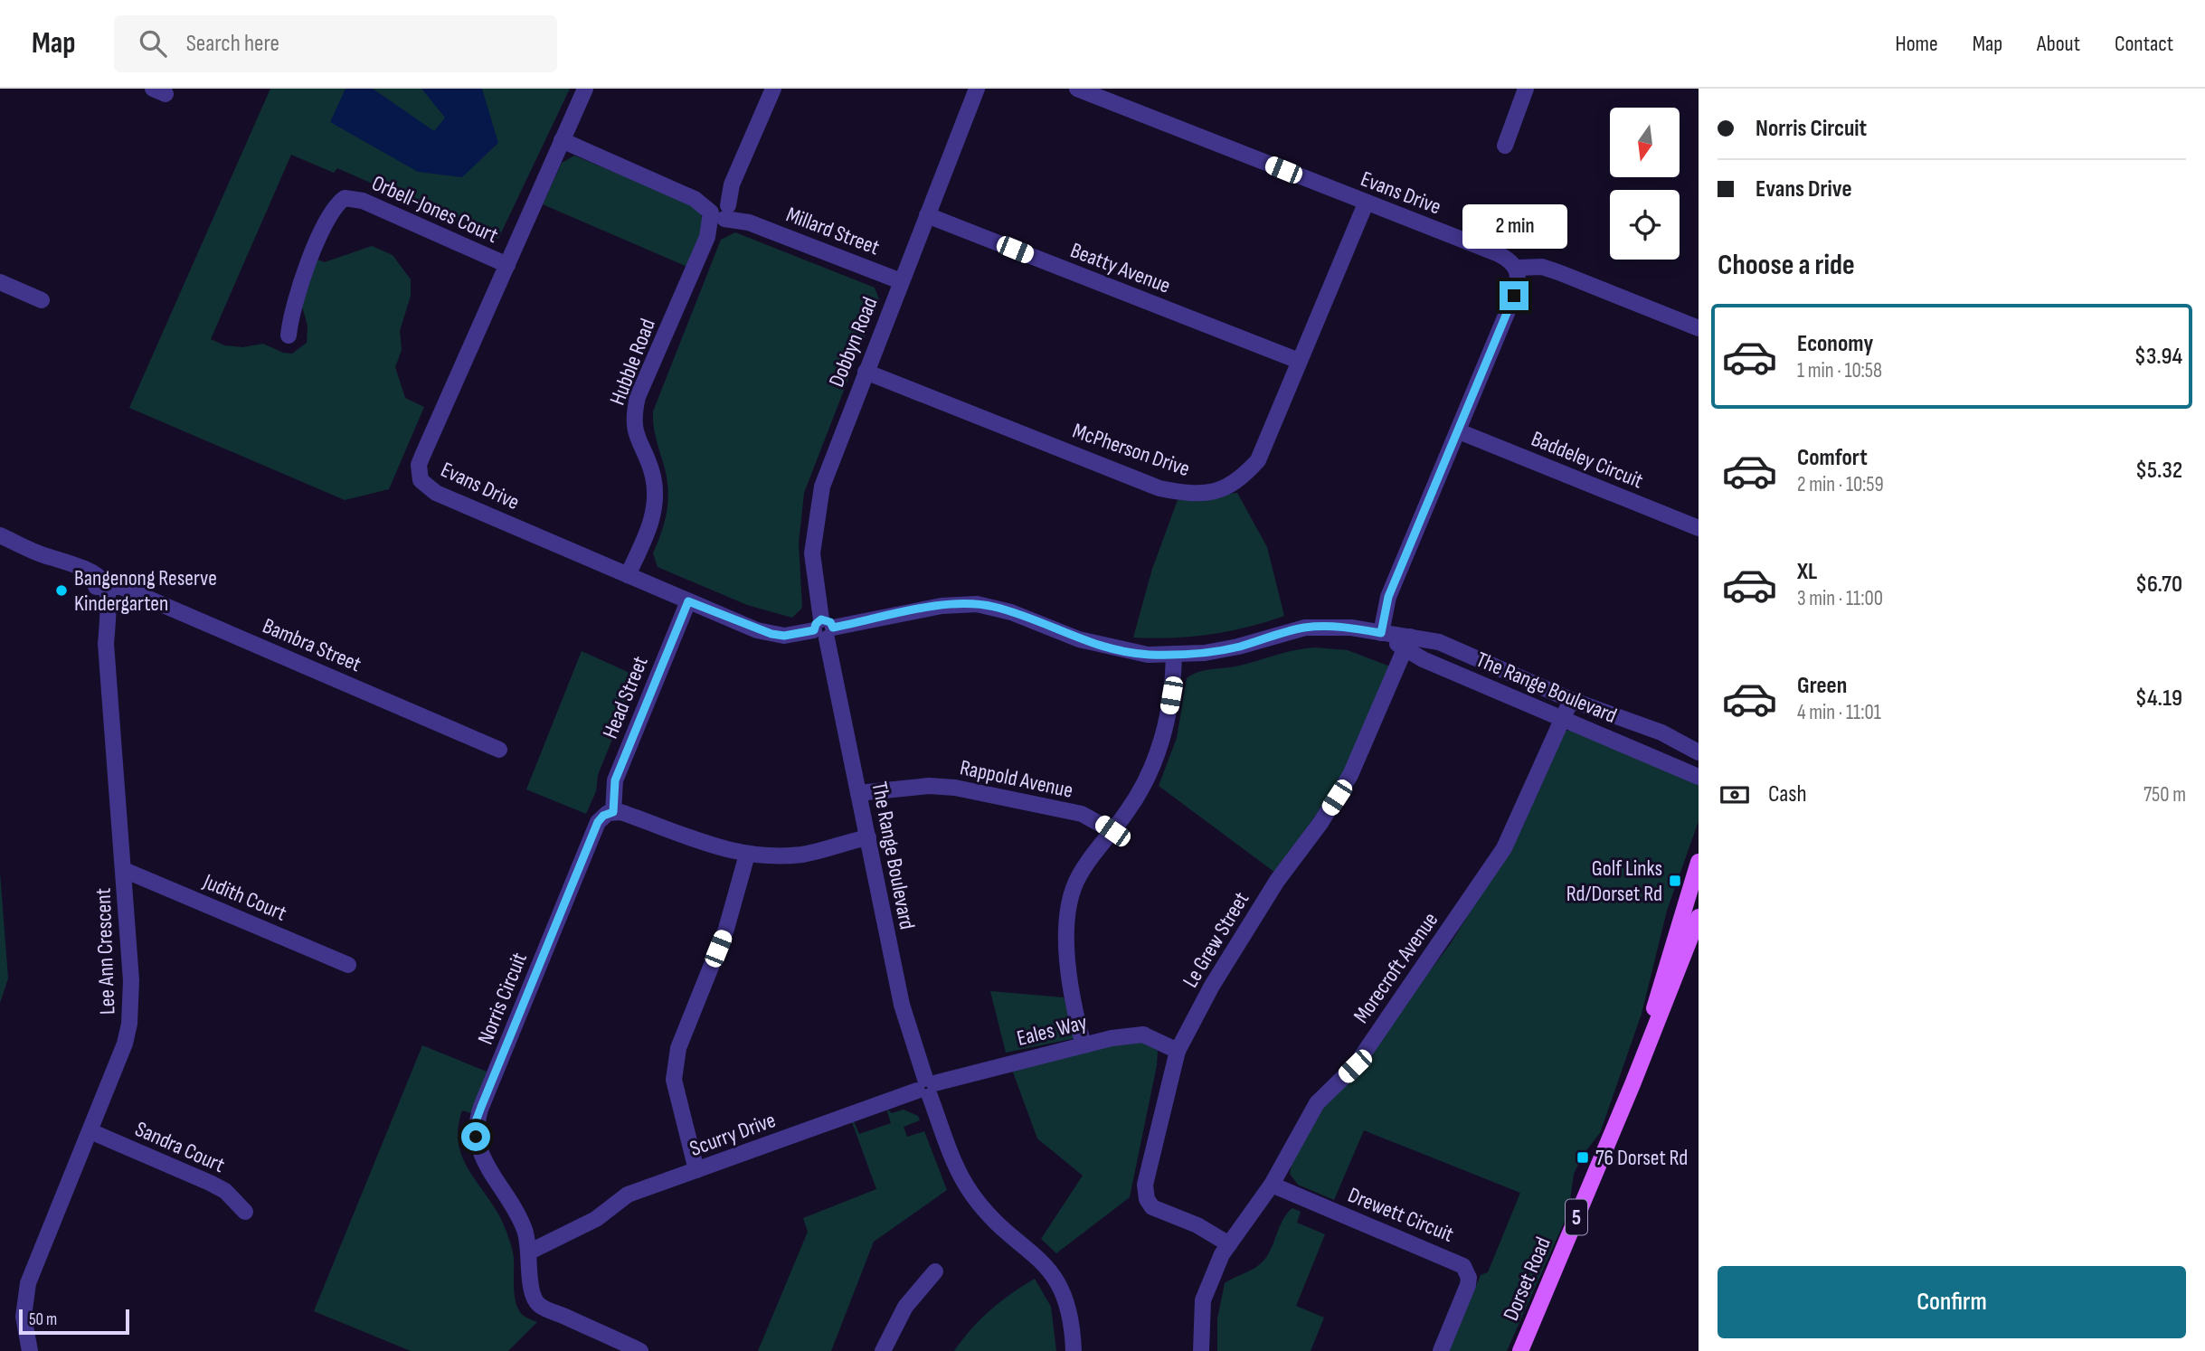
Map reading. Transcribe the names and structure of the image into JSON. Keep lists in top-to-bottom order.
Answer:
{
  "streets": {
    "main road": ["5", "Dorset Road"],
    "street": [
      "Evans Drive",
      "Orbell-Jones Court",
      "Millard Street",
      "Beatty Avenue",
      "Dobbyn Road",
      "Hubble Road",
      "McPherson Drive",
      "Baddeley Circuit",
      "Bambra Street",
      "The Range Boulevard",
      "Head Street",
      "Rappold Avenue",
      "Judith Court",
      "Le Grew Street",
      "Lee Ann Crescent",
      "Morecroft Avenue",
      "Norris Circuit",
      "Eales Way",
      "Scurry Drive",
      "Sandra Court",
      "Drewett Circuit"
    ]
  },
  "crossings": [
    ["Evans Drive", "Orbell-Jones Court"],
    ["Evans Drive", "Millard Street"],
    ["Evans Drive", "Dobbyn Road"],
    ["Evans Drive", "Hubble Road"],
    ["Evans Drive", "McPherson Drive"],
    ["Evans Drive", "The Range Boulevard"],
    ["Evans Drive", "Head Street"],
    ["Millard Street", "Dobbyn Road"],
    ["Millard Street", "Hubble Road"],
    ["Beatty Avenue", "Dobbyn Road"],
    ["Beatty Avenue", "McPherson Drive"],
    ["Dobbyn Road", "McPherson Drive"],
    ["Dobbyn Road", "The Range Boulevard"],
    ["Bambra Street", "Lee Ann Crescent"],
    ["The Range Boulevard", "Rappold Avenue"],
    ["The Range Boulevard", "Le Grew Street"],
    ["The Range Boulevard", "Morecroft Avenue"],
    ["The Range Boulevard", "Eales Way"],
    ["The Range Boulevard", "Scurry Drive"],
    ["Head Street", "Norris Circuit"],
    ["Judith Court", "Lee Ann Crescent"],
    ["Le Grew Street", "Morecroft Avenue"],
    ["Le Grew Street", "Eales Way"],
    ["Lee Ann Crescent", "Sandra Court"],
    ["Morecroft Avenue", "Drewett Circuit"],
    ["Norris Circuit", "Scurry Drive"],
    ["Eales Way", "Scurry Drive"]
  ],
  "places": {
    "other": ["Bangenong Reserve Kindergarten"],
    "transit": ["Golf Links Rd/Dorset Rd", "76 Dorset Rd"]
  },
  "scale_bar": "50 m",
  "north": "bottom",
  "page": {
    "header": "Map",
    "search": "Search here",
    "nav": [
      "Home",
      "Map",
      "About",
      "Contact"
    ],
    "banner": ["Norris Circuit", "Evans Drive"],
    "bubble": "2 min",
    "heading": "Choose a ride",
    "list": [
      {
        "name": "Economy",
        "note": "1 min · 10:58",
        "value": "$3.94"
      },
      {
        "name": "Comfort",
        "note": "2 min · 10:59",
        "value": "$5.32"
      },
      {
        "name": "XL",
        "note": "3 min · 11:00",
        "value": "$6.70"
      },
      {
        "name": "Green",
        "note": "4 min · 11:01",
        "value": "$4.19"
      }
    ],
    "pay": ["Cash", "750 m"],
    "buttons": "Confirm",
    "scale": "50 m"
  }
}
